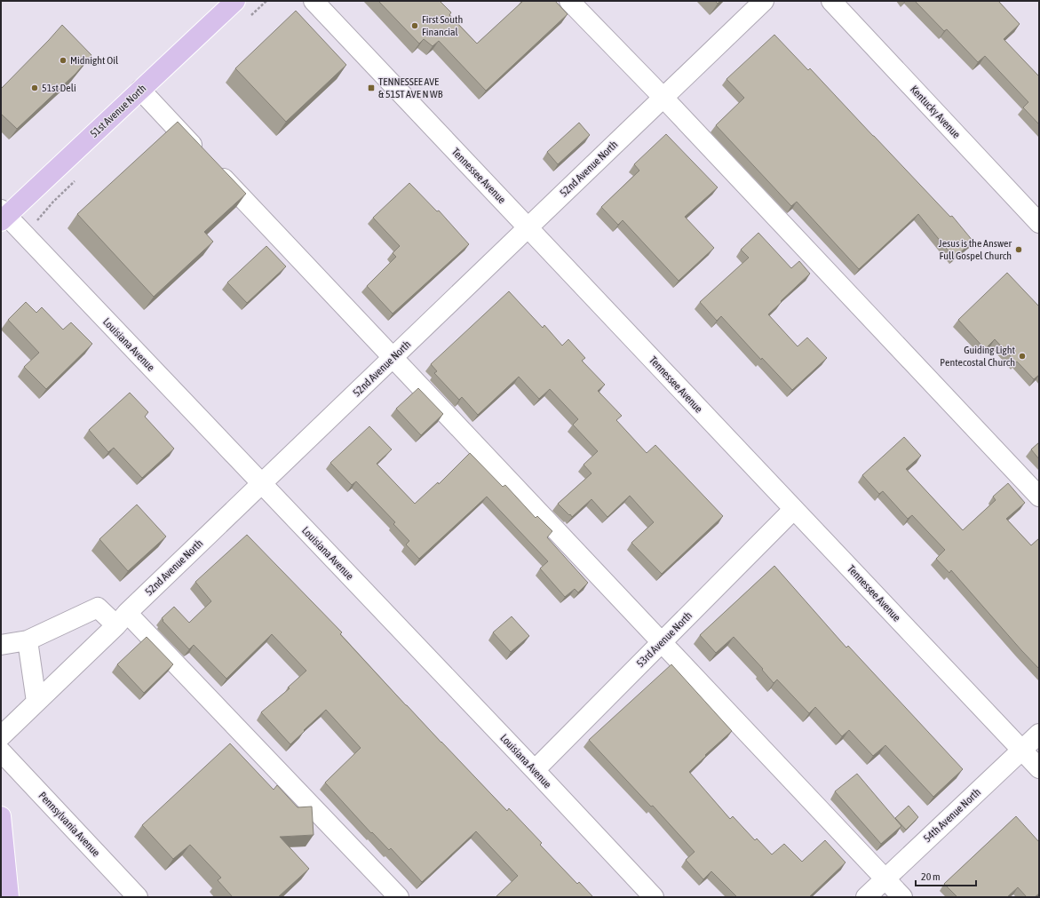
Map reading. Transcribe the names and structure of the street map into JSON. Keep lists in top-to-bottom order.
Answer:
{
  "streets": {
    "main road": ["51st Avenue North"],
    "street": [
      "Kentucky Avenue",
      "52nd Avenue North",
      "Tennessee Avenue",
      "Louisiana Avenue",
      "53rd Avenue North",
      "54th Avenue North",
      "Pennsylvania Avenue"
    ]
  },
  "crossings": [
    ["51st Avenue North", "Louisiana Avenue"],
    ["52nd Avenue North", "Tennessee Avenue"],
    ["52nd Avenue North", "Louisiana Avenue"],
    ["Tennessee Avenue", "53rd Avenue North"],
    ["Tennessee Avenue", "54th Avenue North"],
    ["Louisiana Avenue", "53rd Avenue North"]
  ],
  "places": {
    "other": [
      "First South Financial",
      "Midnight Oil",
      "51st Deli",
      "Jesus is the Answer Full Gospel Church",
      "Guiding Light Pentecostal Church"
    ],
    "transit": ["TENNESSEE AVE & 51ST AVE N WB"]
  },
  "scale_bar": "20 m"
}
